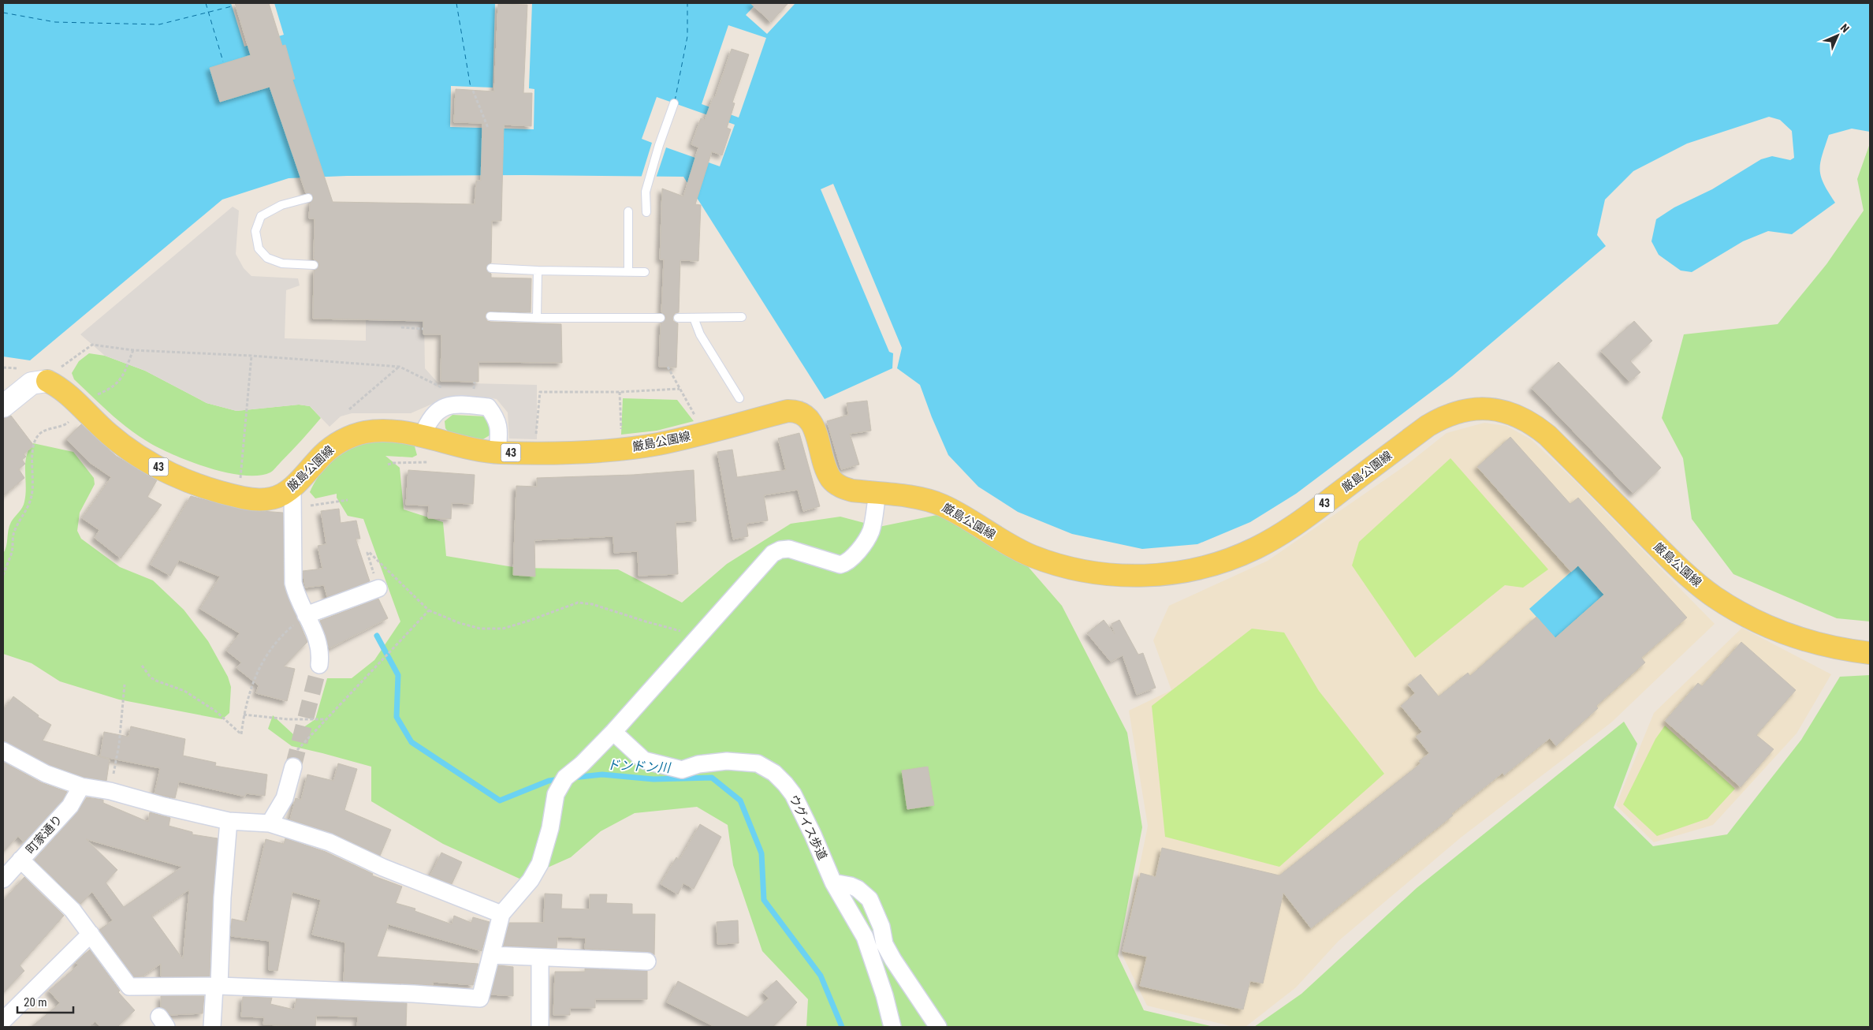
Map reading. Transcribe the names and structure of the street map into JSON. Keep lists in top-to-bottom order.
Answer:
{
  "streets": {
    "main road": ["厳島公園線", "43"],
    "street": ["ウグイス歩道", "町家通り"]
  },
  "water": ["ドンドン川"],
  "scale_bar": "20 m",
  "north": "top right"
}
